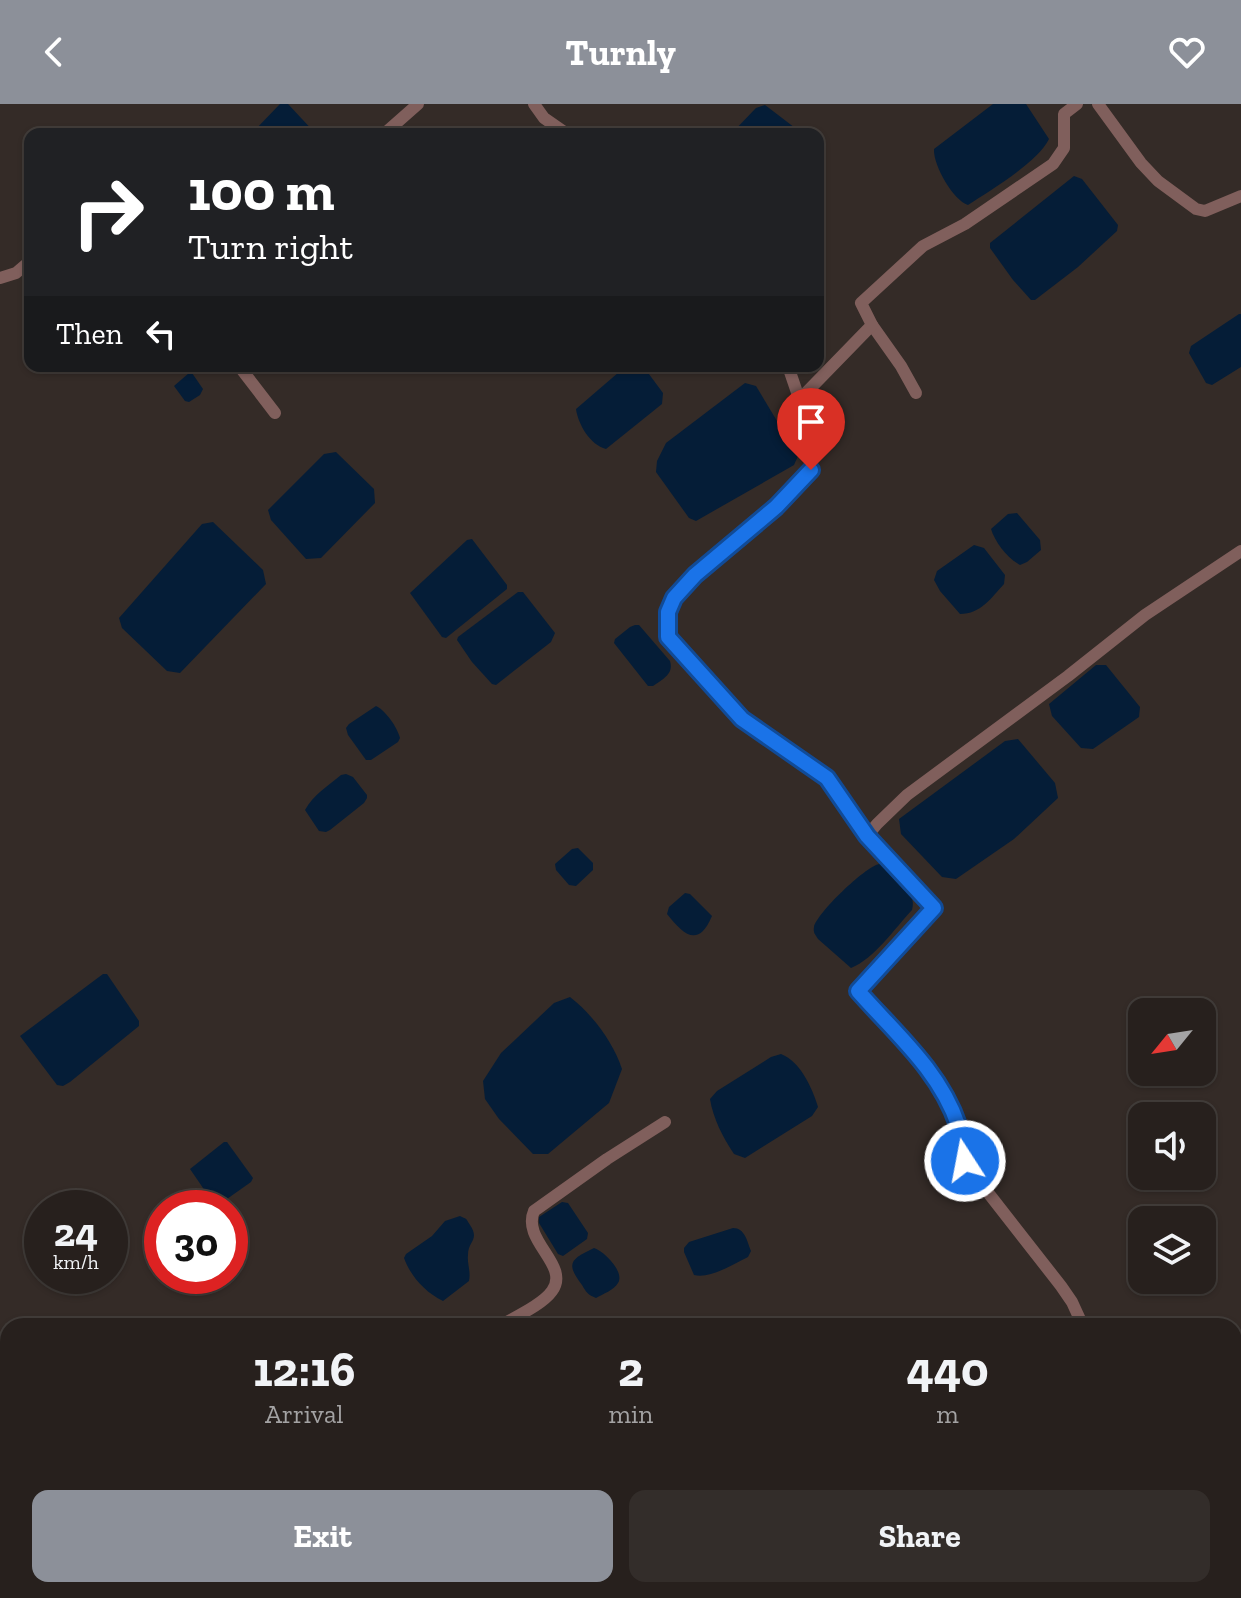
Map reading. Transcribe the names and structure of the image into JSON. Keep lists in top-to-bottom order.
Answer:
{
  "north": "bottom left",
  "page": {
    "header": "Turnly",
    "turn": ["100 m", "Turn right"],
    "then": "Then",
    "speed": "24 km/h",
    "limit": "30",
    "eta": [
      "12:16",
      "Arrival",
      "2",
      "min",
      "440",
      "m"
    ],
    "buttons": ["Exit", "Share"]
  }
}
